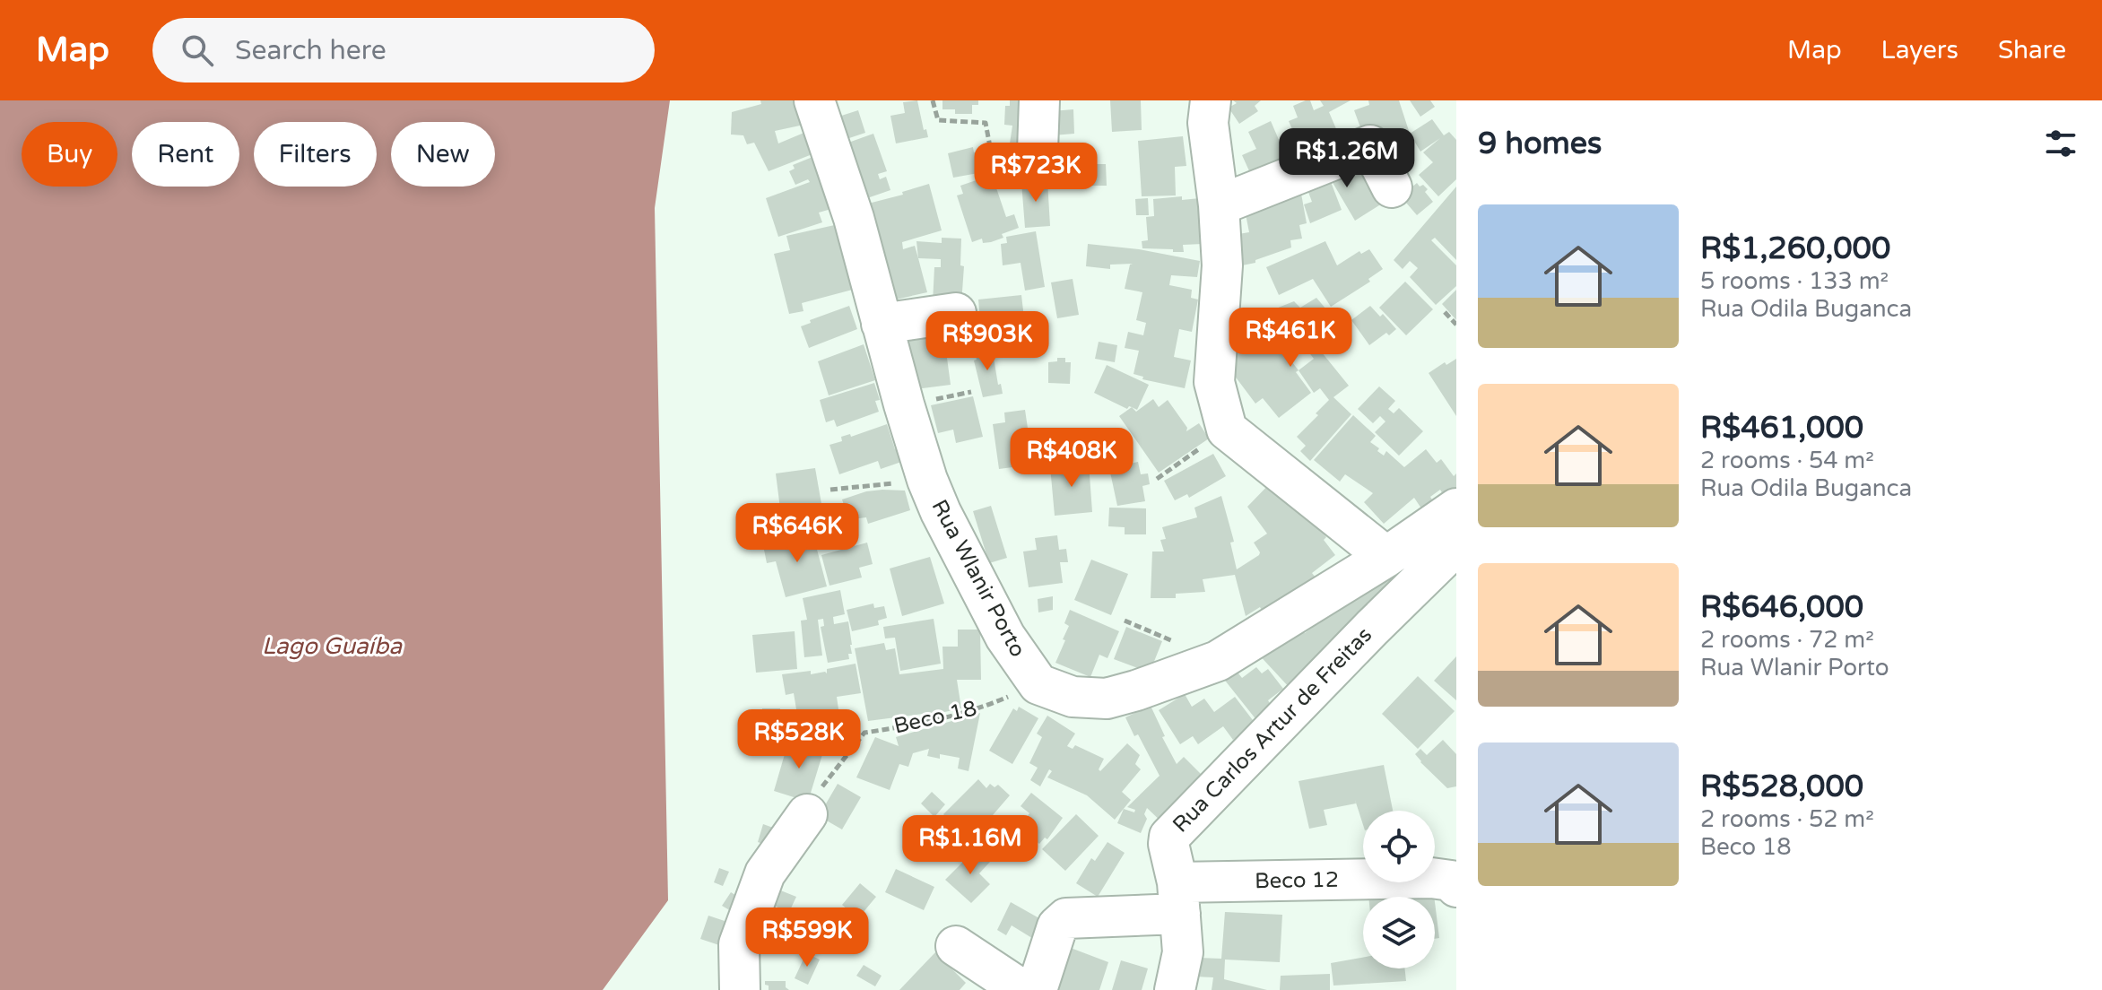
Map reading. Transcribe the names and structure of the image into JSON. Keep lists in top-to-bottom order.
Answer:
{
  "streets": {
    "street": ["Rua Wlanir Porto", "Rua Carlos Artur de Freitas", "Beco 12"],
    "path": ["Beco 18"]
  },
  "crossings": [
    ["Rua Wlanir Porto", "Beco 18"],
    ["Rua Carlos Artur de Freitas", "Beco 12"]
  ],
  "water": ["Lago Guaíba"],
  "page": {
    "header": "Map",
    "search": "Search here",
    "nav": ["Map", "Layers", "Share"],
    "heading": "9 homes",
    "chip": [
      "Buy",
      "Rent",
      "Filters",
      "New"
    ],
    "price": [
      "R$1.26M",
      "R$723K",
      "R$461K",
      "R$903K",
      "R$408K",
      "R$646K",
      "R$528K",
      "R$1.16M",
      "R$599K"
    ],
    "list": [
      {
        "name": "R$1,260,000",
        "note": "5 rooms · 133 m² · Rua Odila Buganca"
      },
      {
        "name": "R$461,000",
        "note": "2 rooms · 54 m² · Rua Odila Buganca"
      },
      {
        "name": "R$646,000",
        "note": "2 rooms · 72 m² · Rua Wlanir Porto"
      },
      {
        "name": "R$528,000",
        "note": "2 rooms · 52 m² · Beco 18"
      }
    ]
  }
}
